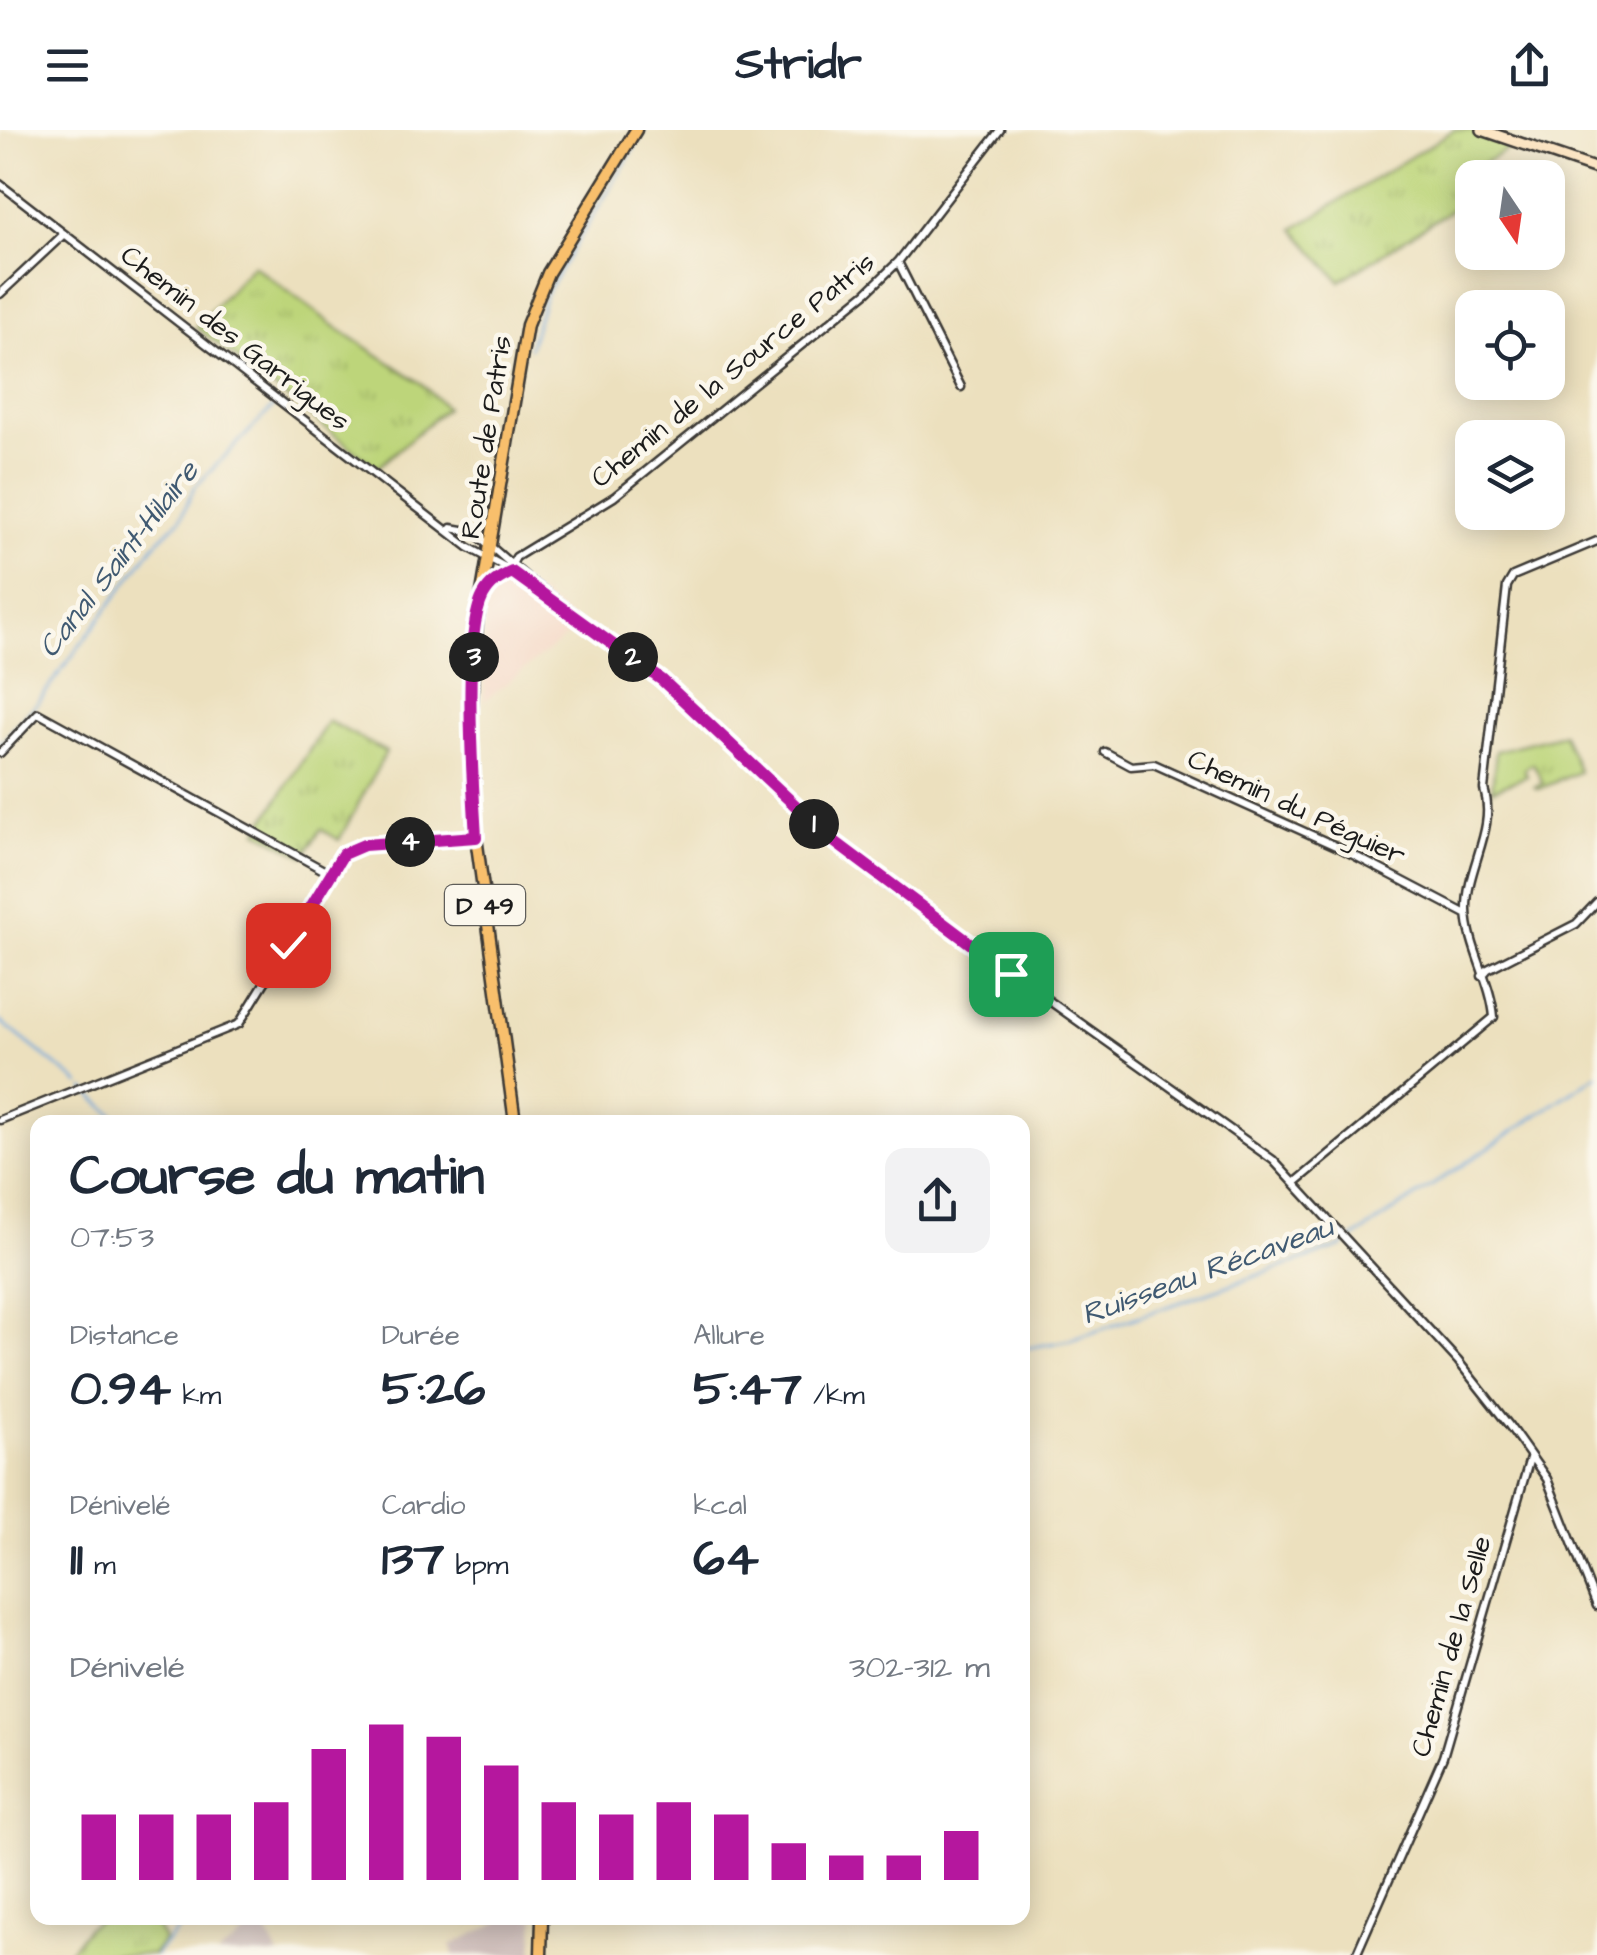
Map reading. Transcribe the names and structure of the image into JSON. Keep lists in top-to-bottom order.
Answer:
{
  "streets": {
    "main road": ["Route de Patris", "D 49"],
    "street": [
      "Chemin des Garrigues",
      "Chemin de la Source Patris",
      "Chemin du Péguier",
      "Chemin de la Selle"
    ]
  },
  "crossings": [
    ["Chemin des Garrigues", "Chemin de la Source Patris"],
    ["Chemin des Garrigues", "Route de Patris"],
    ["Chemin des Garrigues", "Chemin de la Selle"],
    ["Route de Patris", "D 49"]
  ],
  "water": ["Canal Saint-Hilaire", "Ruisseau Récaveau"],
  "north": "bottom",
  "page": {
    "header": "Stridr",
    "pins": [
      "2",
      "3",
      "1",
      "4"
    ],
    "heading": ["Course du matin", "07:53"],
    "stats": [
      ["Distance", "0.94 km"],
      ["Durée", "5:26"],
      ["Allure", "5:47 /km"],
      ["Dénivelé", "11 m"],
      ["Cardio", "137 bpm"],
      ["kcal", "64"]
    ],
    "chart": ["Dénivelé", "302–312 m"]
  }
}
